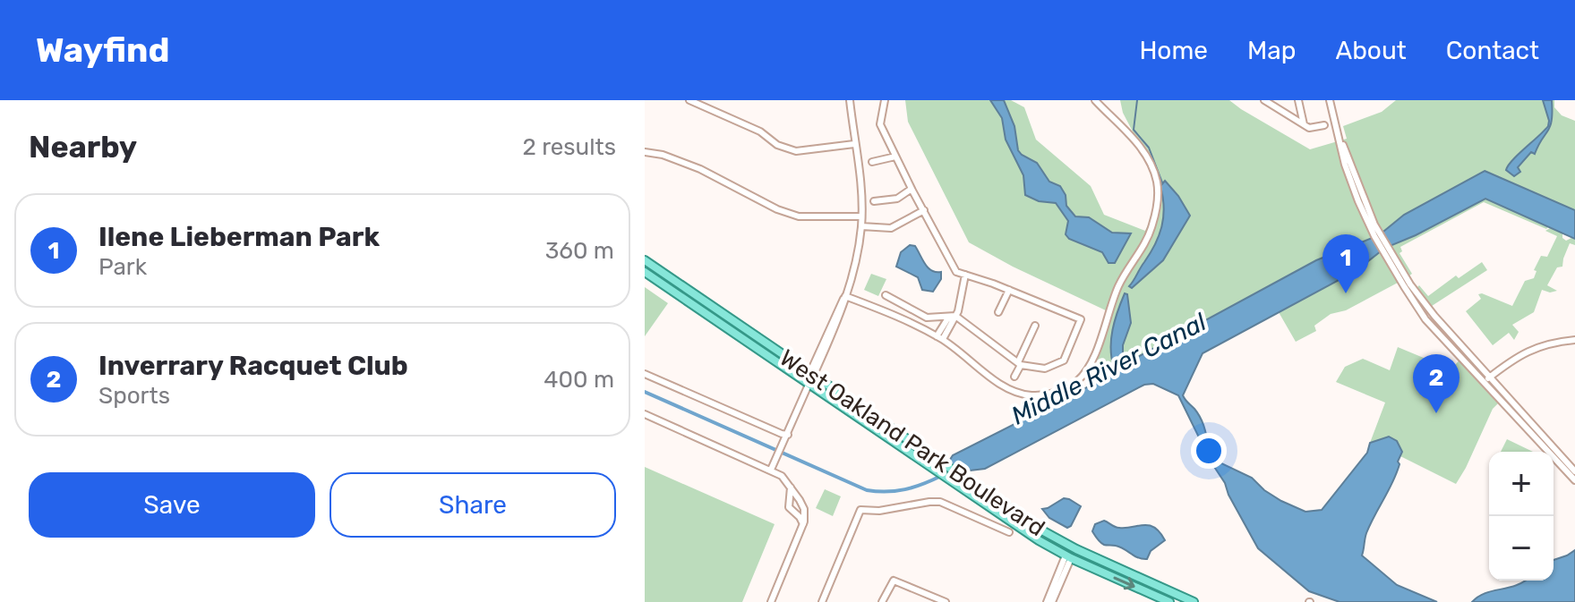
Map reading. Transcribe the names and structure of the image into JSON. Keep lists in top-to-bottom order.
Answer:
{
  "streets": {
    "main road": ["West Oakland Park Boulevard"]
  },
  "water": ["Middle River Canal"],
  "page": {
    "header": "Wayfind",
    "nav": [
      "Home",
      "Map",
      "About",
      "Contact"
    ],
    "heading": ["Nearby", "2 results"],
    "list": [
      {
        "mark": "1",
        "name": "Ilene Lieberman Park",
        "note": "Park",
        "value": "360 m"
      },
      {
        "mark": "2",
        "name": "Inverrary Racquet Club",
        "note": "Sports",
        "value": "400 m"
      }
    ],
    "pins": ["1", "2"],
    "buttons": ["Save", "Share"],
    "map_buttons": ["+", "−"]
  }
}
